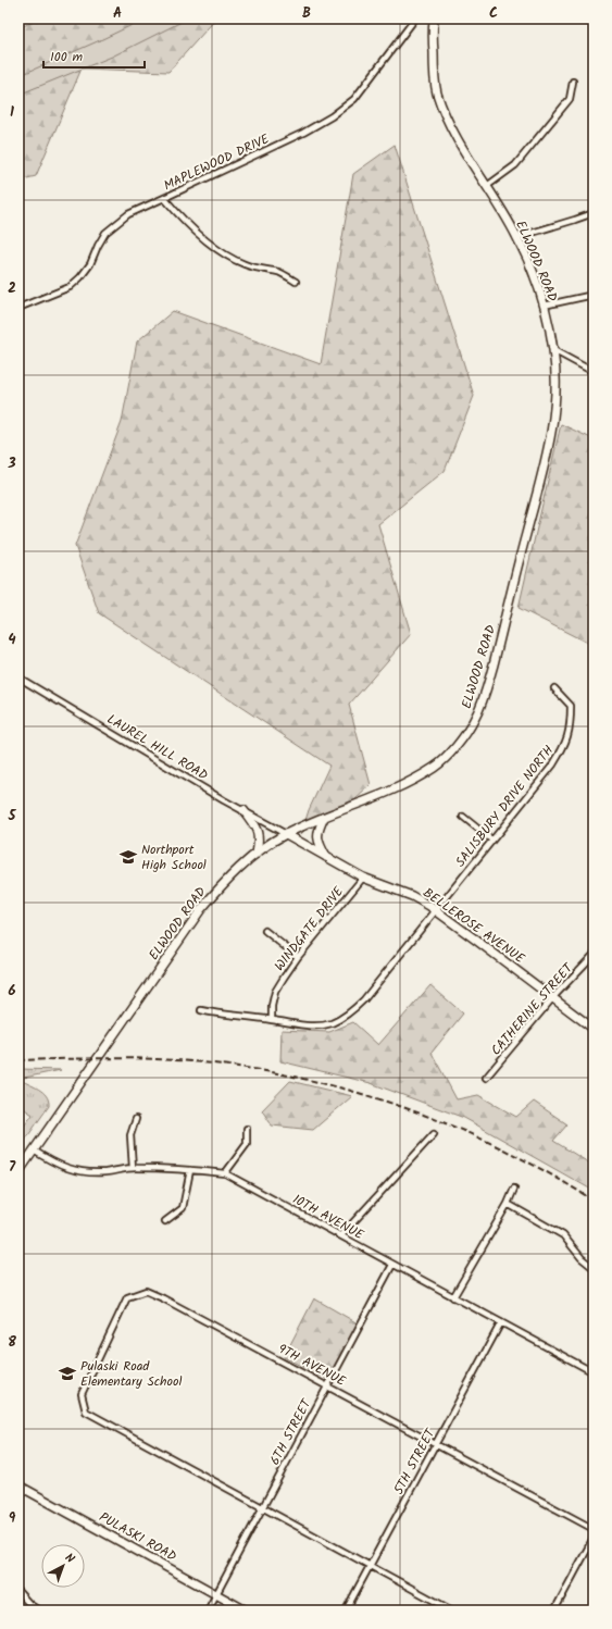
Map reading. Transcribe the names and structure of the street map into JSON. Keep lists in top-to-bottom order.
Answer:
{
  "streets": {
    "main road": ["ELWOOD ROAD", "BELLEROSE AVENUE", "PULASKI ROAD"],
    "street": [
      "MAPLEWOOD DRIVE",
      "LAUREL HILL ROAD",
      "SALISBURY DRIVE NORTH",
      "WINDGATE DRIVE",
      "CATHERINE STREET",
      "10TH AVENUE",
      "9TH AVENUE",
      "6TH STREET",
      "5TH STREET"
    ]
  },
  "crossings": [
    ["ELWOOD ROAD", "LAUREL HILL ROAD"],
    ["ELWOOD ROAD", "BELLEROSE AVENUE"],
    ["ELWOOD ROAD", "10TH AVENUE"],
    ["LAUREL HILL ROAD", "BELLEROSE AVENUE"],
    ["SALISBURY DRIVE NORTH", "BELLEROSE AVENUE"],
    ["SALISBURY DRIVE NORTH", "WINDGATE DRIVE"],
    ["BELLEROSE AVENUE", "WINDGATE DRIVE"],
    ["BELLEROSE AVENUE", "CATHERINE STREET"],
    ["10TH AVENUE", "6TH STREET"],
    ["10TH AVENUE", "5TH STREET"],
    ["9TH AVENUE", "6TH STREET"],
    ["9TH AVENUE", "5TH STREET"],
    ["6TH STREET", "PULASKI ROAD"]
  ],
  "places": {
    "school or university": ["Northport High School", "Pulaski Road Elementary School"]
  },
  "scale_bar": "100 m",
  "north": "top right",
  "grid": {
    "columns": ["A", "B", "C"],
    "rows": [
      "1",
      "2",
      "3",
      "4",
      "5",
      "6",
      "7",
      "8",
      "9"
    ]
  }
}
